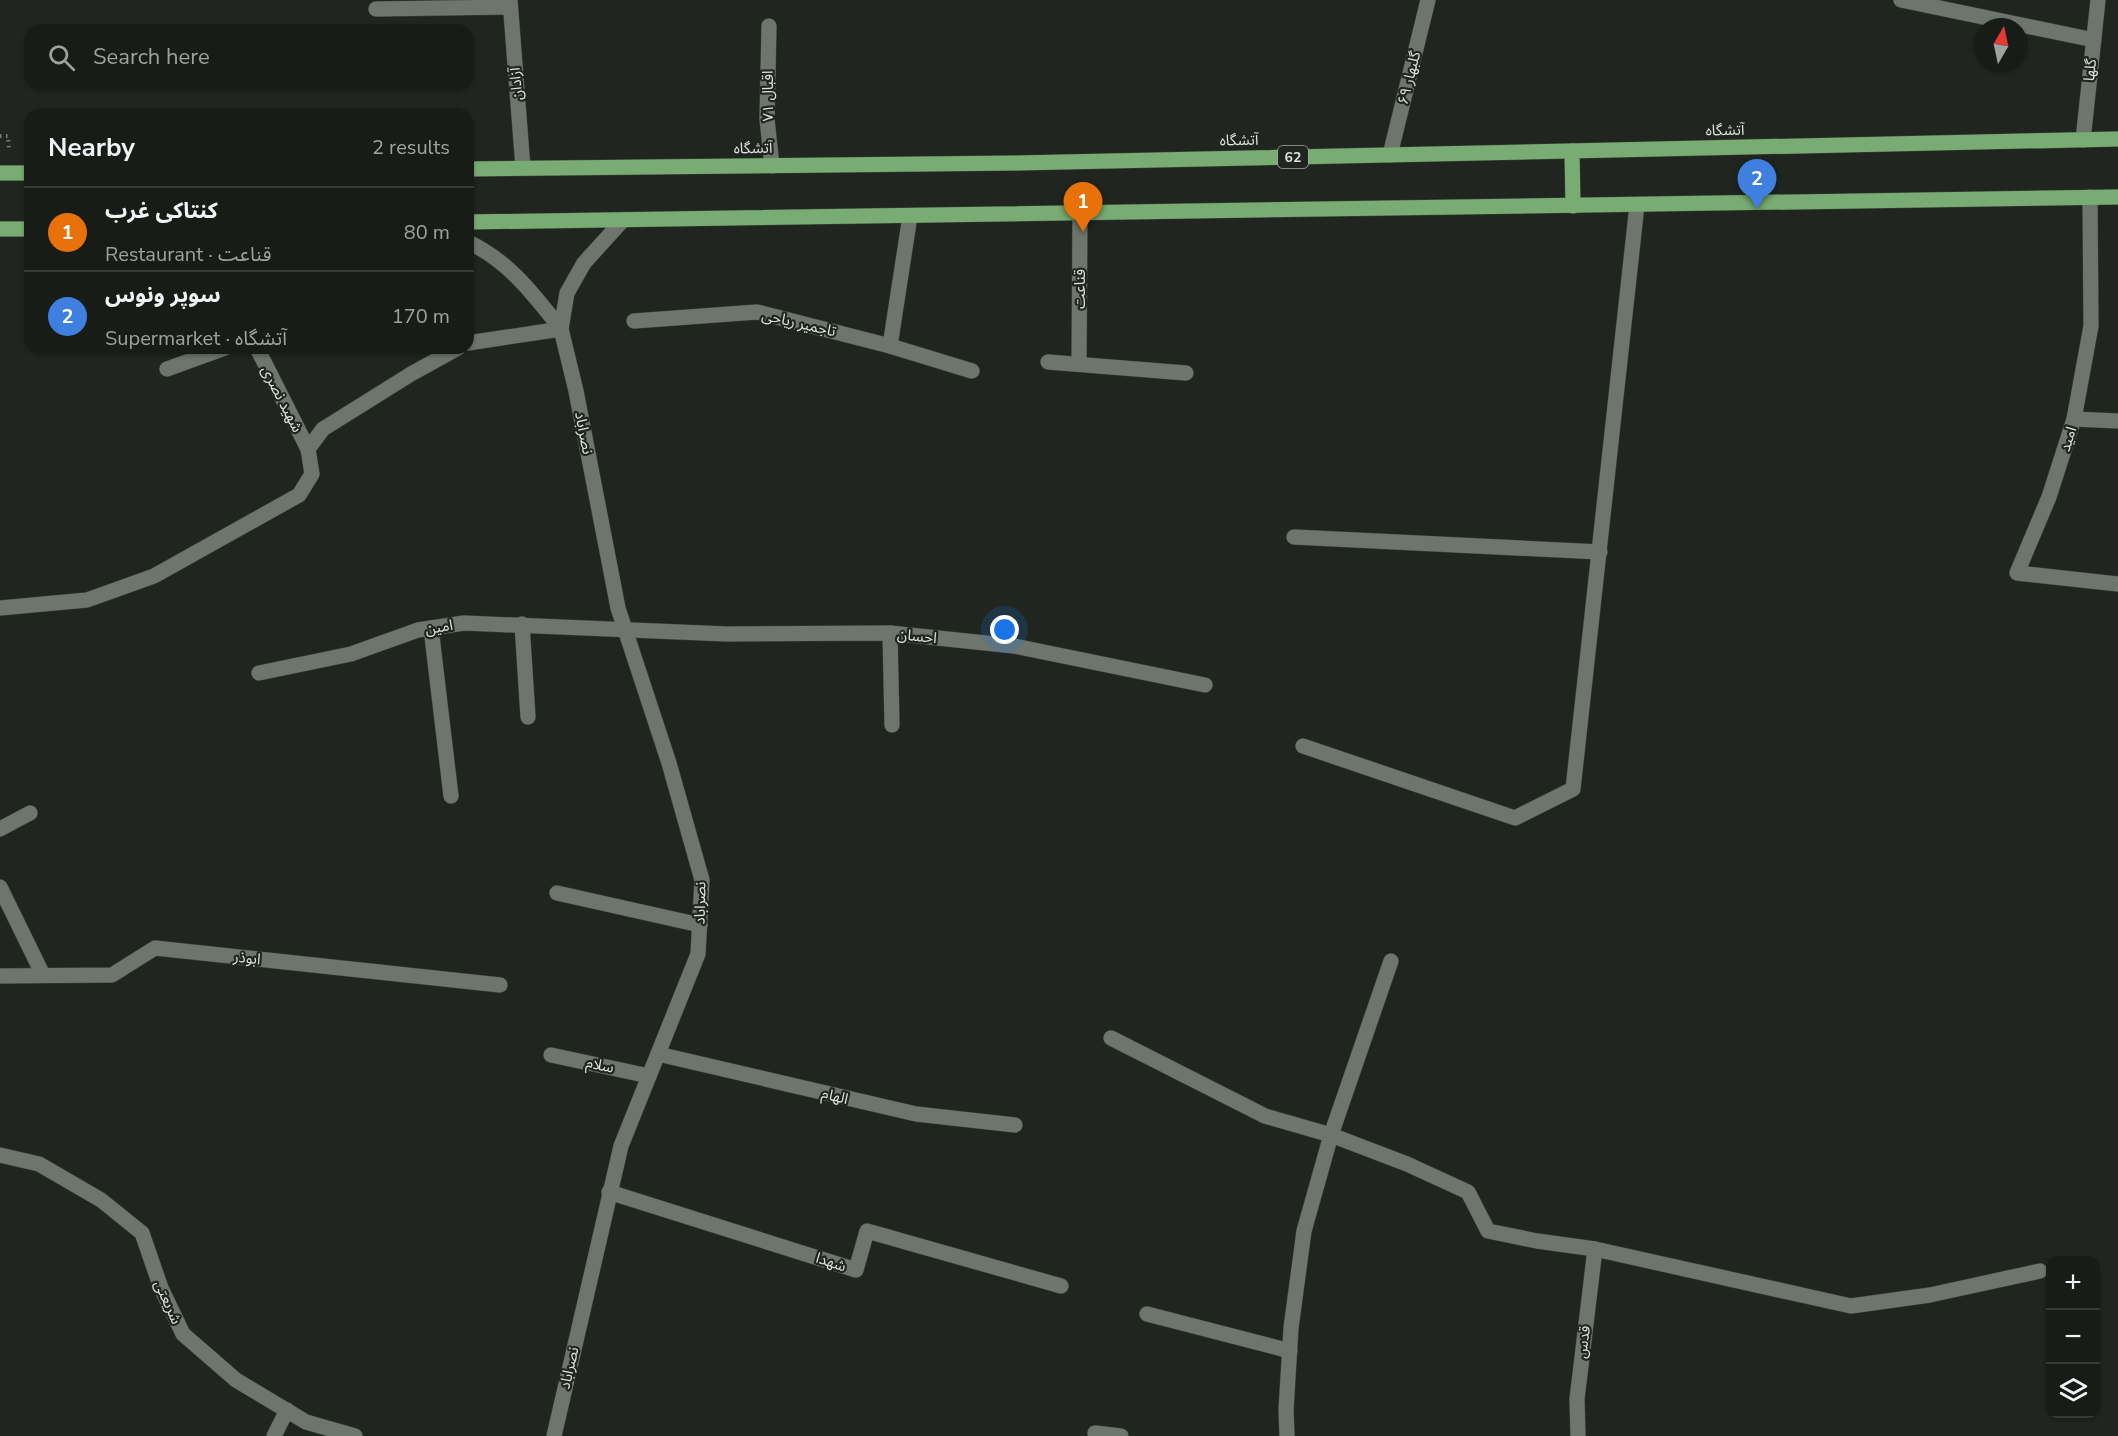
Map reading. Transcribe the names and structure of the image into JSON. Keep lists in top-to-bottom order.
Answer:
{
  "streets": {
    "main road": ["آتشگاه", "62"],
    "street": [
      "گلها",
      "۶۹ گلبهار",
      "آزادان",
      "۷۱ اقبال",
      "قناعت",
      "تاجمیر ریاحی",
      "شهید نصری",
      "نصراباد",
      "امید",
      "امین",
      "احسان",
      "ابوذر",
      "سلام",
      "الهام",
      "شهدا",
      "شریعتی",
      "قدس"
    ]
  },
  "crossings": [
    ["گلها", "آتشگاه"],
    ["۶۹ گلبهار", "آتشگاه"],
    ["آزادان", "آتشگاه"],
    ["۷۱ اقبال", "آتشگاه"],
    ["نصراباد", "امین"],
    ["نصراباد", "احسان"],
    ["نصراباد", "سلام"],
    ["نصراباد", "الهام"],
    ["نصراباد", "شهدا"],
    ["امین", "احسان"]
  ],
  "north": "top",
  "page": {
    "search": "Search here",
    "heading": ["Nearby", "2 results"],
    "pins": ["2", "1"],
    "list": [
      {
        "mark": "1",
        "name": "کنتاکی غرب",
        "note": "Restaurant · قناعت",
        "value": "80 m"
      },
      {
        "mark": "2",
        "name": "سوپر ونوس",
        "note": "Supermarket · آتشگاه",
        "value": "170 m"
      }
    ],
    "map_buttons": ["+", "−"]
  }
}
